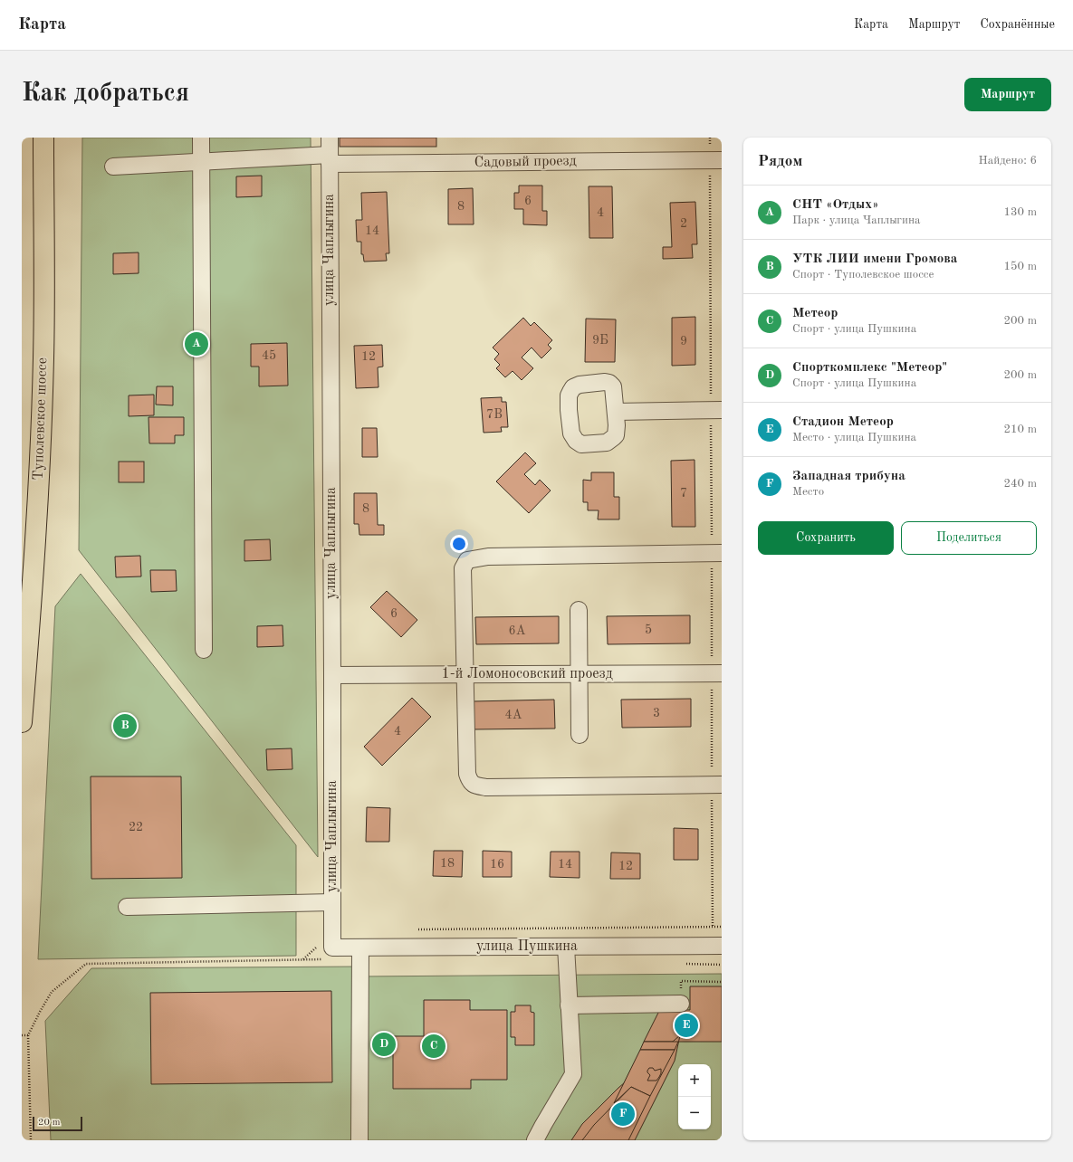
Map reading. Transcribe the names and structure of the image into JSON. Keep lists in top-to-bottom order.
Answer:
{
  "streets": {
    "main road": ["Туполевское шоссе"],
    "street": [
      "Садовый проезд",
      "улица Чаплыгина",
      "1-й Ломоносовский проезд",
      "улица Пушкина"
    ]
  },
  "crossings": [
    ["Садовый проезд", "улица Чаплыгина"],
    ["улица Чаплыгина", "1-й Ломоносовский проезд"],
    ["улица Чаплыгина", "улица Пушкина"]
  ],
  "house_numbers": [
    "6",
    "8",
    "4",
    "2",
    "14",
    "9Б",
    "9",
    "45",
    "12",
    "7В",
    "7",
    "8",
    "6",
    "5",
    "6А",
    "3",
    "4А",
    "4",
    "22",
    "18",
    "16",
    "14",
    "12"
  ],
  "scale_bar": "20 m",
  "page": {
    "header": "Карта",
    "nav": ["Карта", "Маршрут", "Сохранённые"],
    "buttons": [
      "Маршрут",
      ["Сохранить", "Поделиться"]
    ],
    "title": "Как добраться",
    "heading": ["Рядом", "Найдено: 6"],
    "list": [
      {
        "mark": "A",
        "name": "СНТ «Отдых»",
        "note": "Парк · улица Чаплыгина",
        "value": "130 m"
      },
      {
        "mark": "B",
        "name": "УТК ЛИИ имени Громова",
        "note": "Спорт · Туполевское шоссе",
        "value": "150 m"
      },
      {
        "mark": "C",
        "name": "Метеор",
        "note": "Спорт · улица Пушкина",
        "value": "200 m"
      },
      {
        "mark": "D",
        "name": "Спорткомплекс \"Метеор\"",
        "note": "Спорт · улица Пушкина",
        "value": "200 m"
      },
      {
        "mark": "E",
        "name": "Стадион Метеор",
        "note": "Место · улица Пушкина",
        "value": "210 m"
      },
      {
        "mark": "F",
        "name": "Западная трибуна",
        "note": "Место",
        "value": "240 m"
      }
    ],
    "pins": [
      "A",
      "B",
      "E",
      "D",
      "C",
      "F"
    ],
    "map_buttons": ["+", "−"],
    "scale": "20 m"
  }
}
